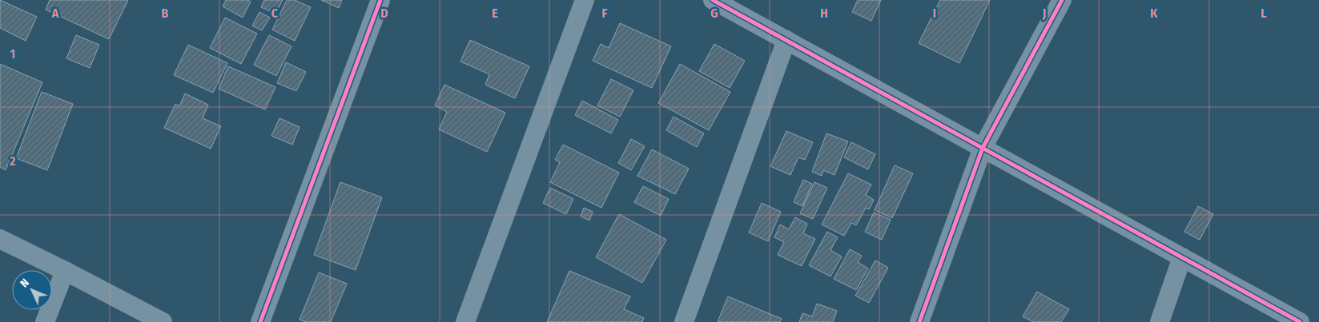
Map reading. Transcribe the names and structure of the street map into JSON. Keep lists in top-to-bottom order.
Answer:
{
  "north": "top left",
  "grid": {
    "columns": [
      "A",
      "B",
      "C",
      "D",
      "E",
      "F",
      "G",
      "H",
      "I",
      "J",
      "K",
      "L"
    ],
    "rows": ["1", "2"]
  }
}
